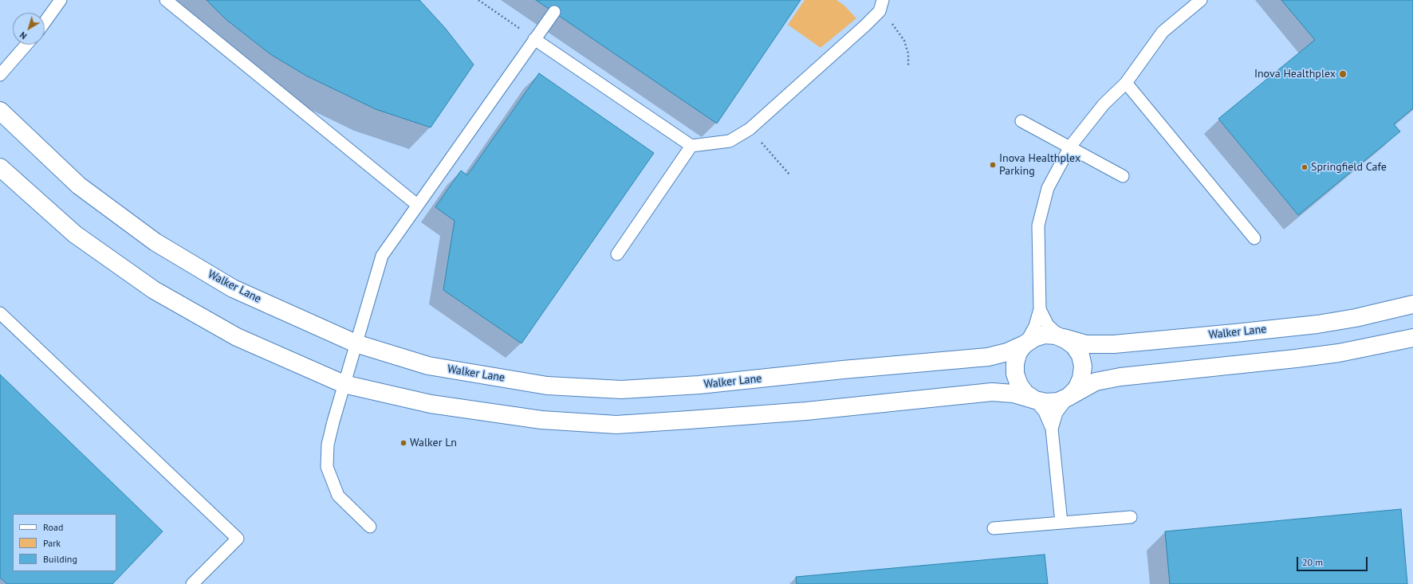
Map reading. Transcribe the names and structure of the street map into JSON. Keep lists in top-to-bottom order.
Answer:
{
  "streets": {
    "street": ["Walker Lane"]
  },
  "places": [
    "Inova Healthplex",
    "Inova Healthplex Parking",
    "Springfield Cafe",
    "Walker Ln"
  ],
  "legend": ["Road", "Park", "Building"],
  "scale_bar": "20 m",
  "north": "bottom left"
}
